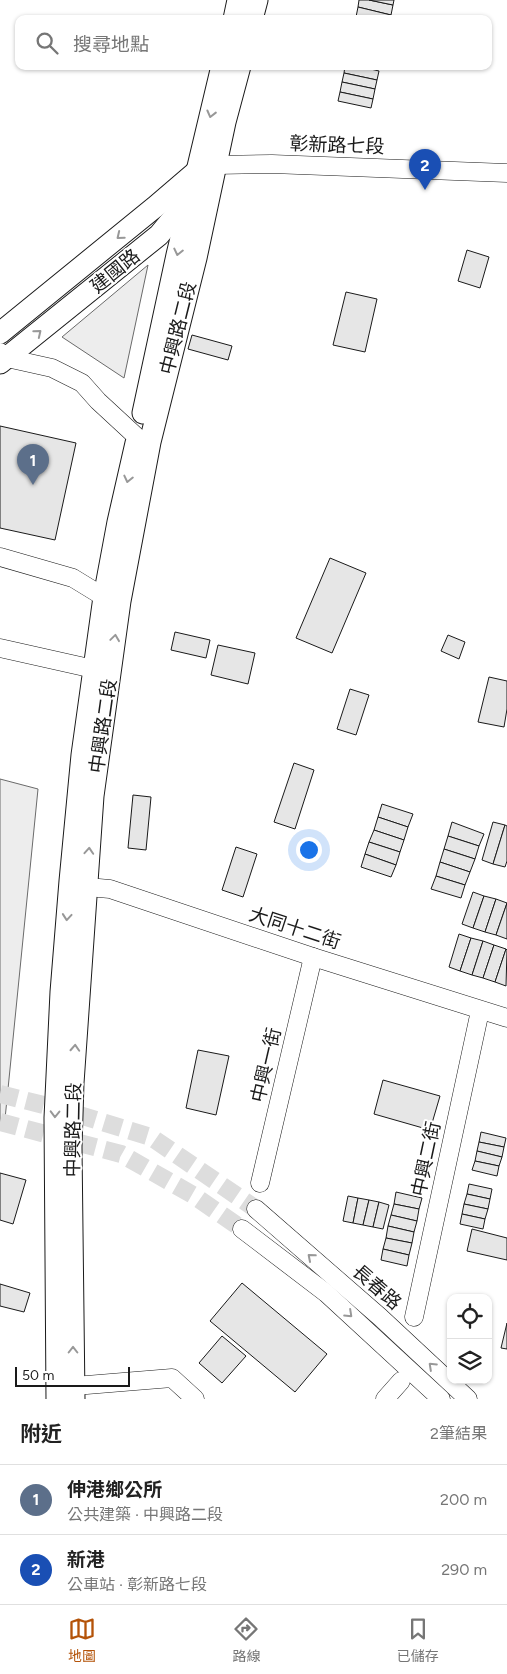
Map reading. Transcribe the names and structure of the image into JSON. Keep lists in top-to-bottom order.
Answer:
{
  "streets": {
    "main road": ["建國路", "中興路二段"],
    "street": [
      "彰新路七段",
      "大同十二街",
      "中興一街",
      "中興二街",
      "長春路"
    ]
  },
  "crossings": [
    ["彰新路七段", "建國路"],
    ["彰新路七段", "中興路二段"],
    ["建國路", "中興路二段"],
    ["中興路二段", "大同十二街"],
    ["大同十二街", "中興一街"],
    ["大同十二街", "中興二街"]
  ],
  "scale_bar": "50 m",
  "page": {
    "search": "搜尋地點",
    "pins": ["2", "1"],
    "scale": "50 m",
    "heading": ["附近", "2筆結果"],
    "list": [
      {
        "mark": "1",
        "name": "伸港鄉公所",
        "note": "公共建築 · 中興路二段",
        "value": "200 m"
      },
      {
        "mark": "2",
        "name": "新港",
        "note": "公車站 · 彰新路七段",
        "value": "290 m"
      }
    ],
    "nav": ["地圖", "路線", "已儲存"]
  }
}
